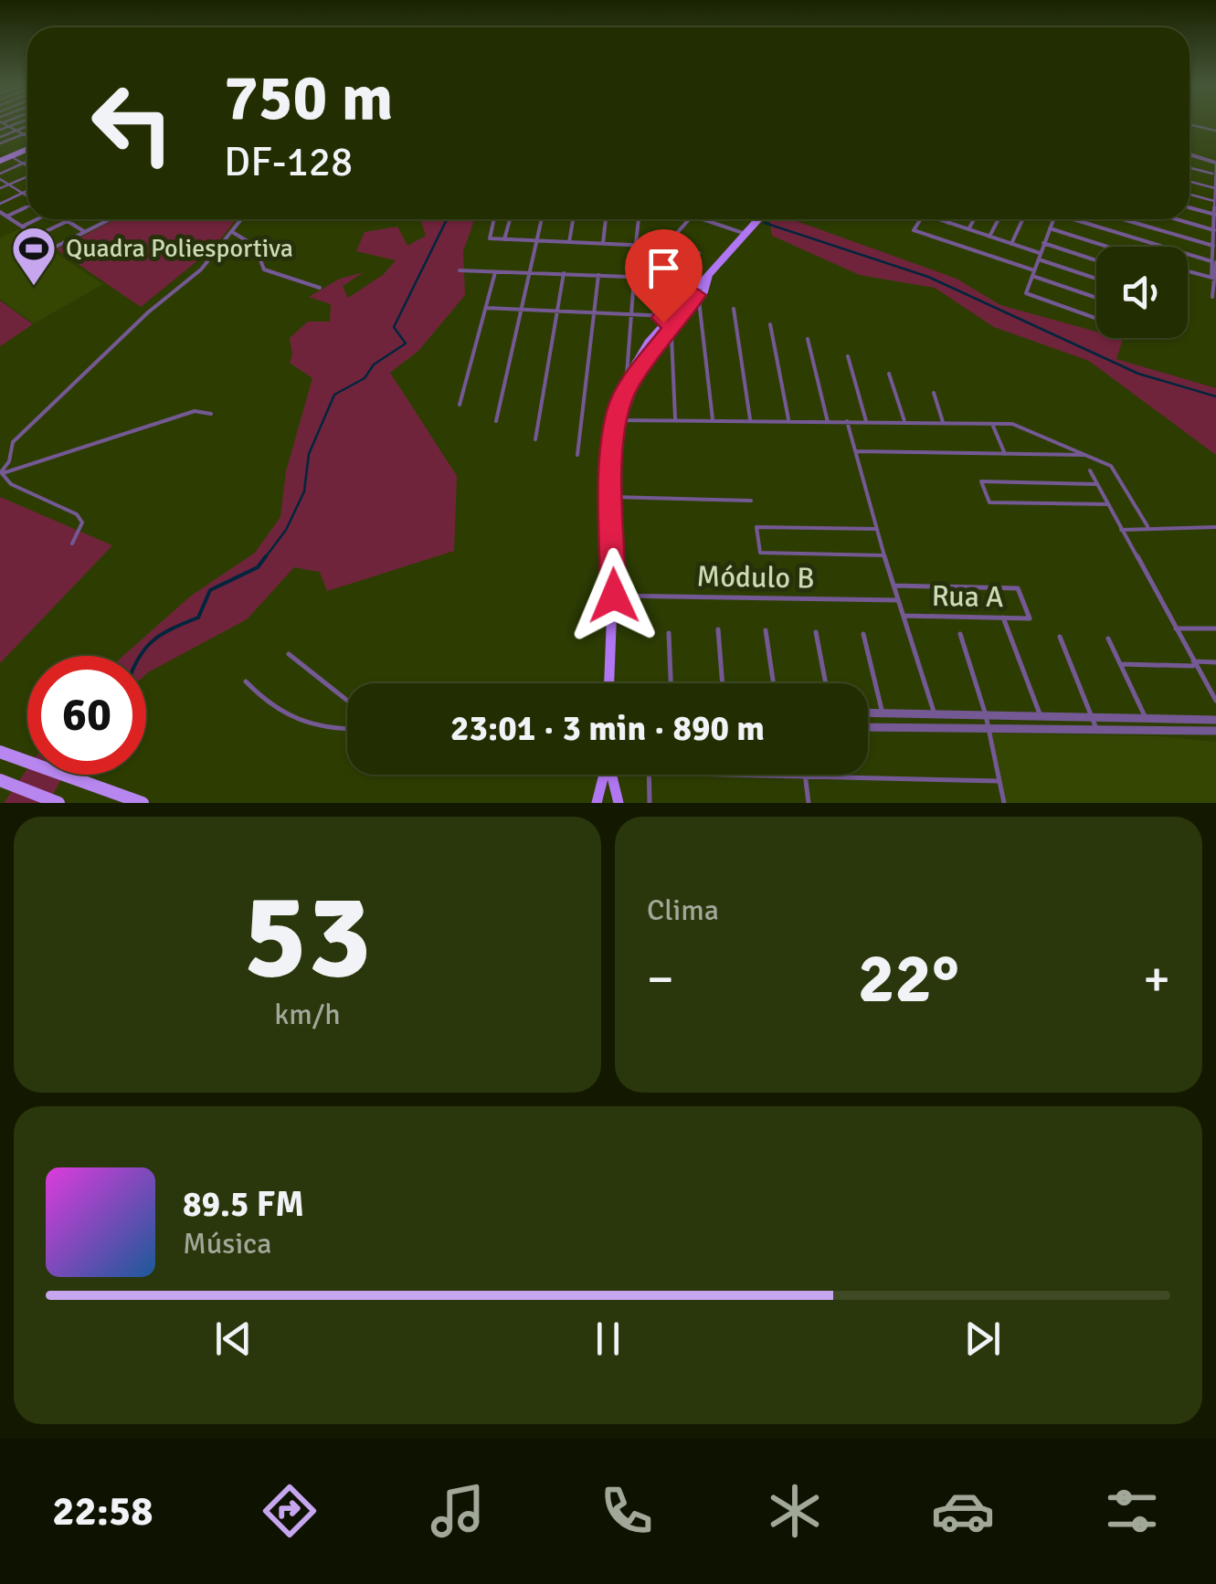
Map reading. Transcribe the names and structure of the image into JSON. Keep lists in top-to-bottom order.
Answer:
{
  "streets": {
    "street": ["Módulo B", "Rua A"]
  },
  "places": {
    "sports": ["Quadra Poliesportiva"]
  },
  "page": {
    "turn": ["750 m", "DF-128"],
    "limit": "60",
    "trip": "23:01 · 3 min · 890 m",
    "tile": [
      ["53", "km/h"],
      "Clima"
    ],
    "heat": ["−", "22°", "+"],
    "song": ["89.5 FM", "Música"],
    "tabs": "22:58"
  }
}
